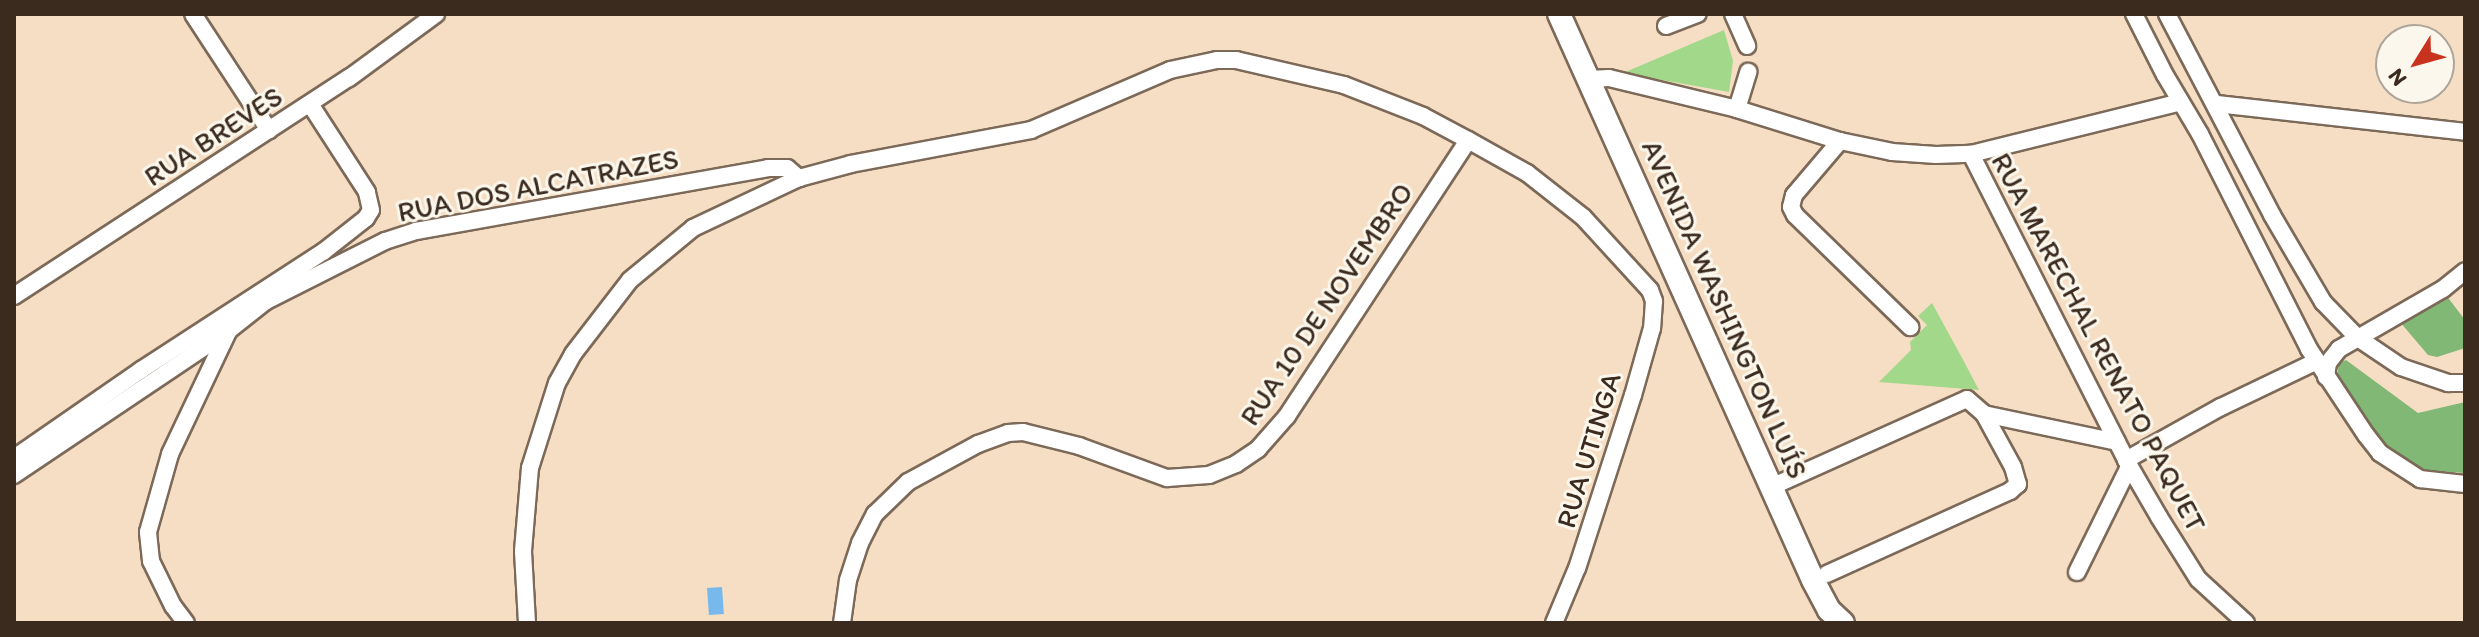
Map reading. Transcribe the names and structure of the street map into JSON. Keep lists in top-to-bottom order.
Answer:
{
  "streets": {
    "main road": ["AVENIDA WASHINGTON LUÍS"],
    "street": [
      "RUA BREVES",
      "RUA DOS ALCATRAZES",
      "RUA 10 DE NOVEMBRO",
      "RUA MARECHAL RENATO PAQUET",
      "RUA UTINGA"
    ]
  },
  "crossings": [
    ["RUA DOS ALCATRAZES", "RUA 10 DE NOVEMBRO"],
    ["RUA DOS ALCATRAZES", "RUA UTINGA"]
  ],
  "north": "bottom left"
}
